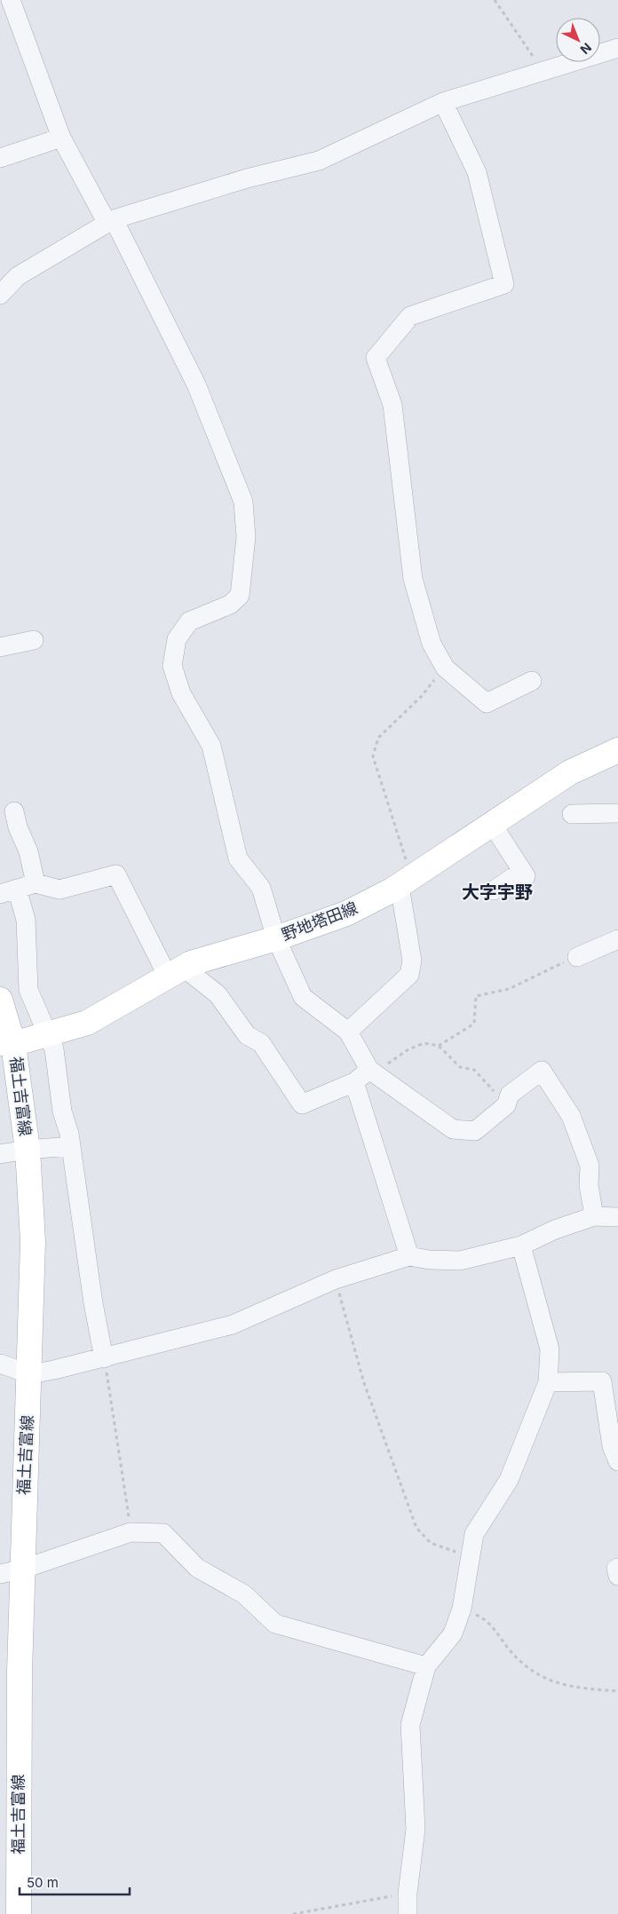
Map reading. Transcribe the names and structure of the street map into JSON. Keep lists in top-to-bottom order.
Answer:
{
  "streets": {
    "main road": ["野地塔田線", "福土吉富線"]
  },
  "crossings": [
    ["野地塔田線", "福土吉富線"]
  ],
  "districts": ["大字宇野"],
  "scale_bar": "50 m",
  "north": "bottom right"
}
